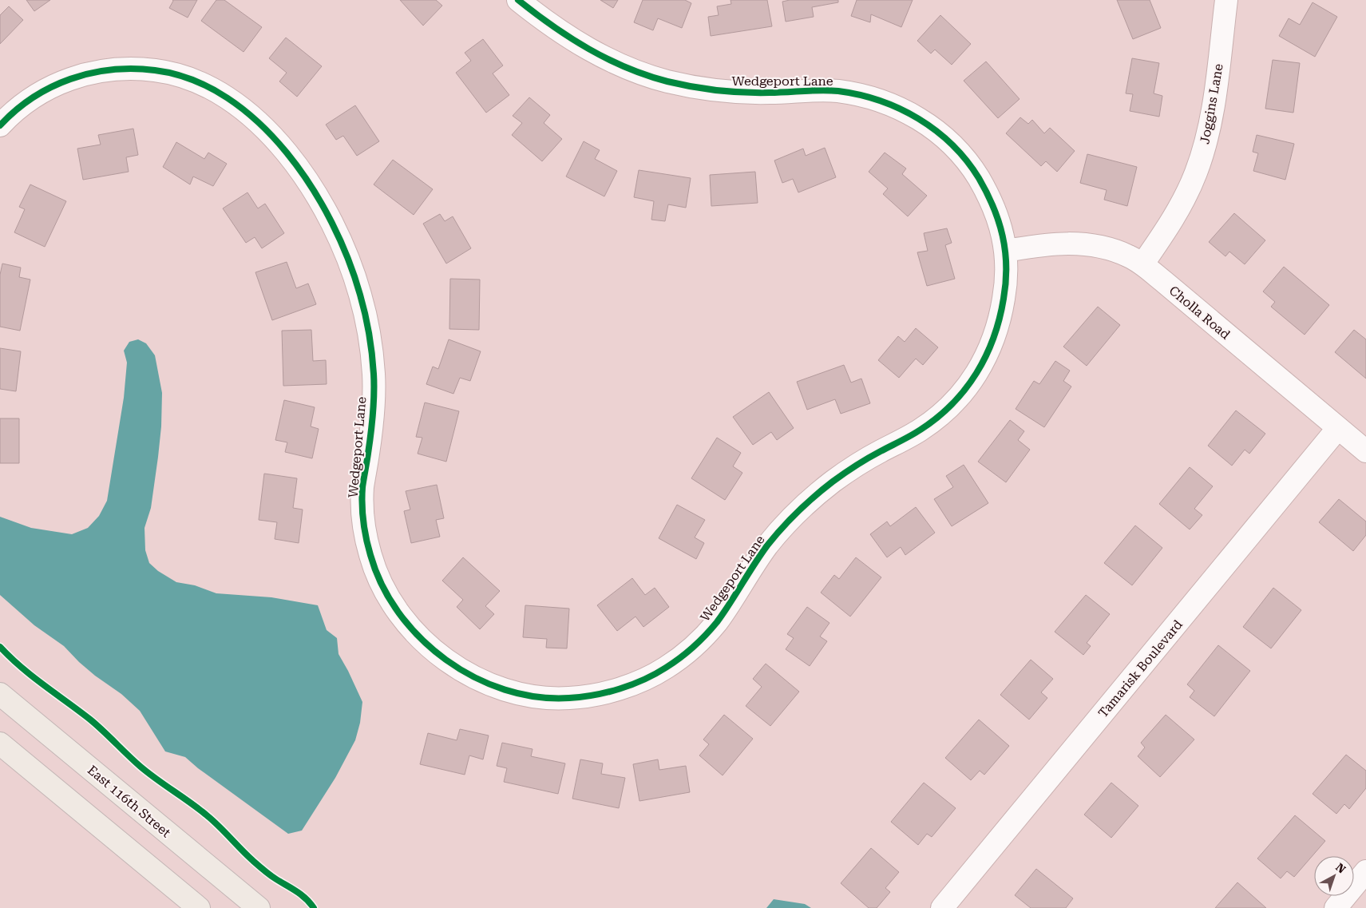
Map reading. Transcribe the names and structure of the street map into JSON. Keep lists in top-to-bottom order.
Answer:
{
  "streets": {
    "main road": ["East 116th Street"],
    "street": [
      "Wedgeport Lane",
      "Joggins Lane",
      "Cholla Road",
      "Tamarisk Boulevard"
    ]
  },
  "crossings": [
    ["Wedgeport Lane", "Cholla Road"],
    ["Joggins Lane", "Cholla Road"],
    ["Cholla Road", "Tamarisk Boulevard"]
  ],
  "north": "top right"
}
